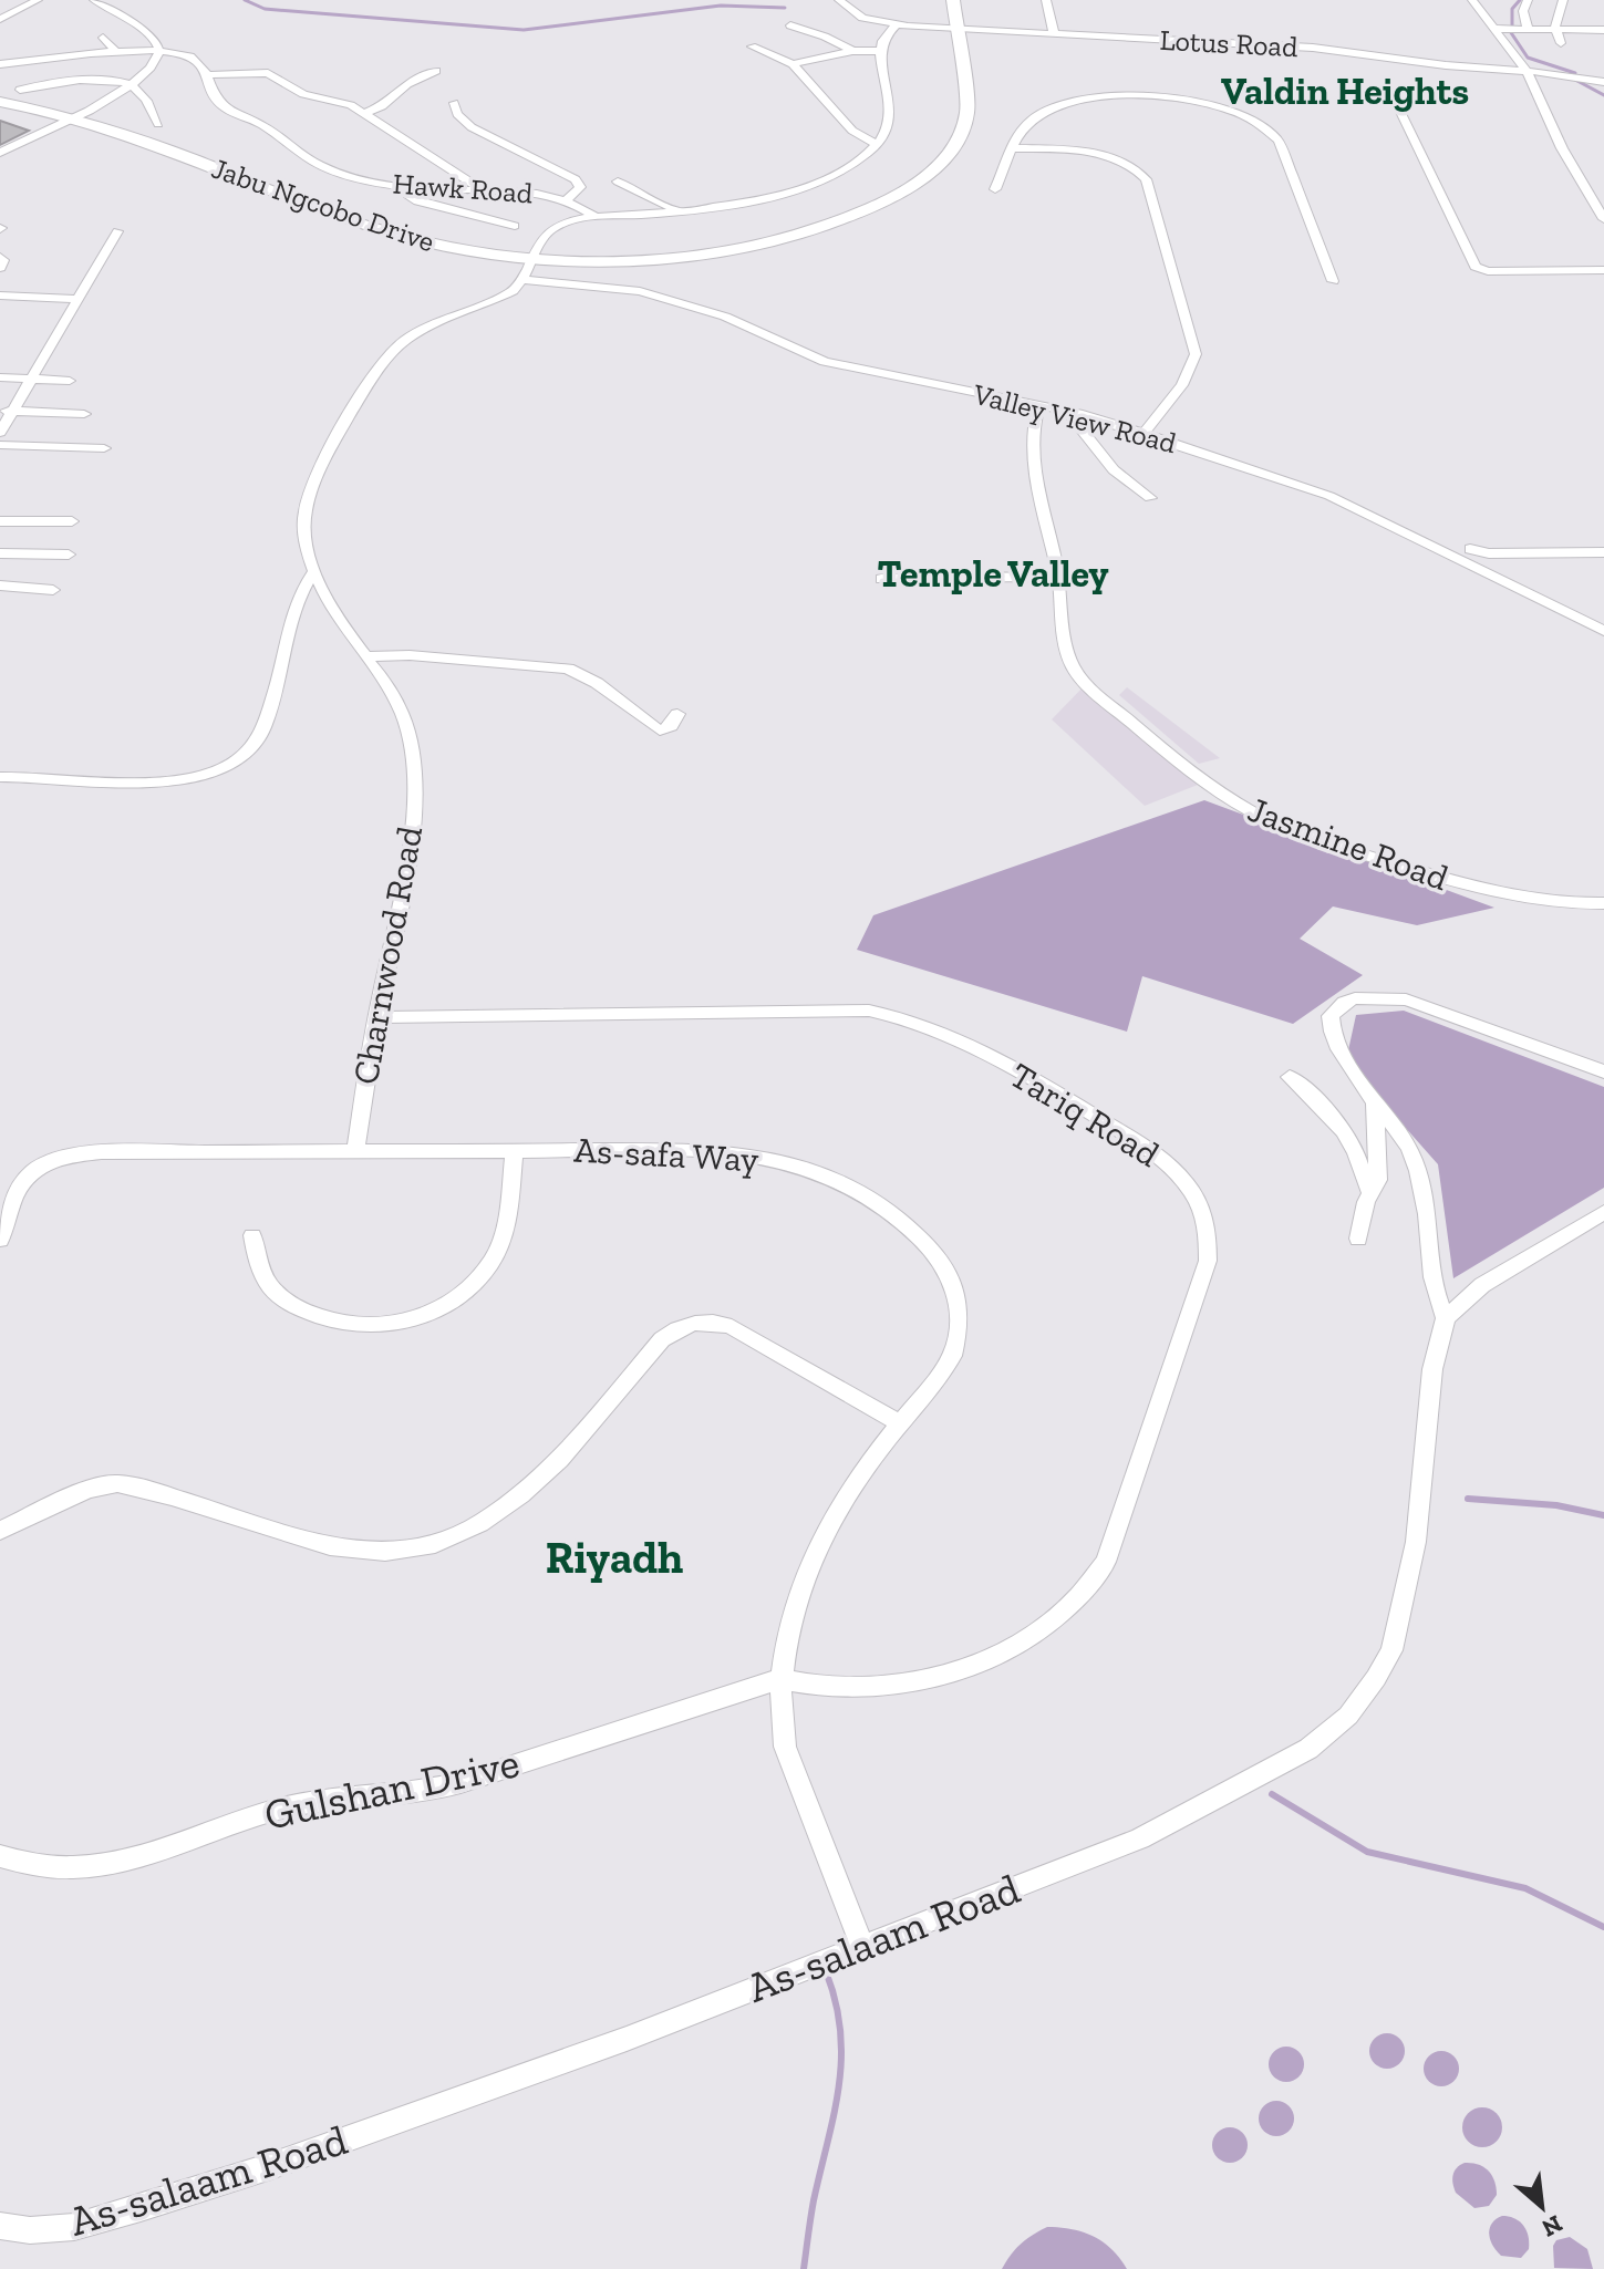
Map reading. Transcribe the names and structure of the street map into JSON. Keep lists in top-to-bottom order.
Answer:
{
  "streets": {
    "main road": ["Jabu Ngcobo Drive"],
    "street": [
      "Lotus Road",
      "Hawk Road",
      "Valley View Road",
      "Jasmine Road",
      "Charnwood Road",
      "Tariq Road",
      "As-safa Way",
      "Gulshan Drive",
      "As-salaam Road"
    ]
  },
  "crossings": [
    ["Lotus Road", "Jabu Ngcobo Drive"],
    ["Valley View Road", "Jasmine Road"],
    ["Valley View Road", "Charnwood Road"],
    ["Charnwood Road", "Tariq Road"],
    ["Charnwood Road", "As-safa Way"],
    ["Tariq Road", "As-safa Way"],
    ["Tariq Road", "Gulshan Drive"],
    ["As-safa Way", "Gulshan Drive"],
    ["As-safa Way", "As-salaam Road"]
  ],
  "districts": ["Valdin Heights", "Temple Valley", "Riyadh"],
  "north": "bottom right"
}
